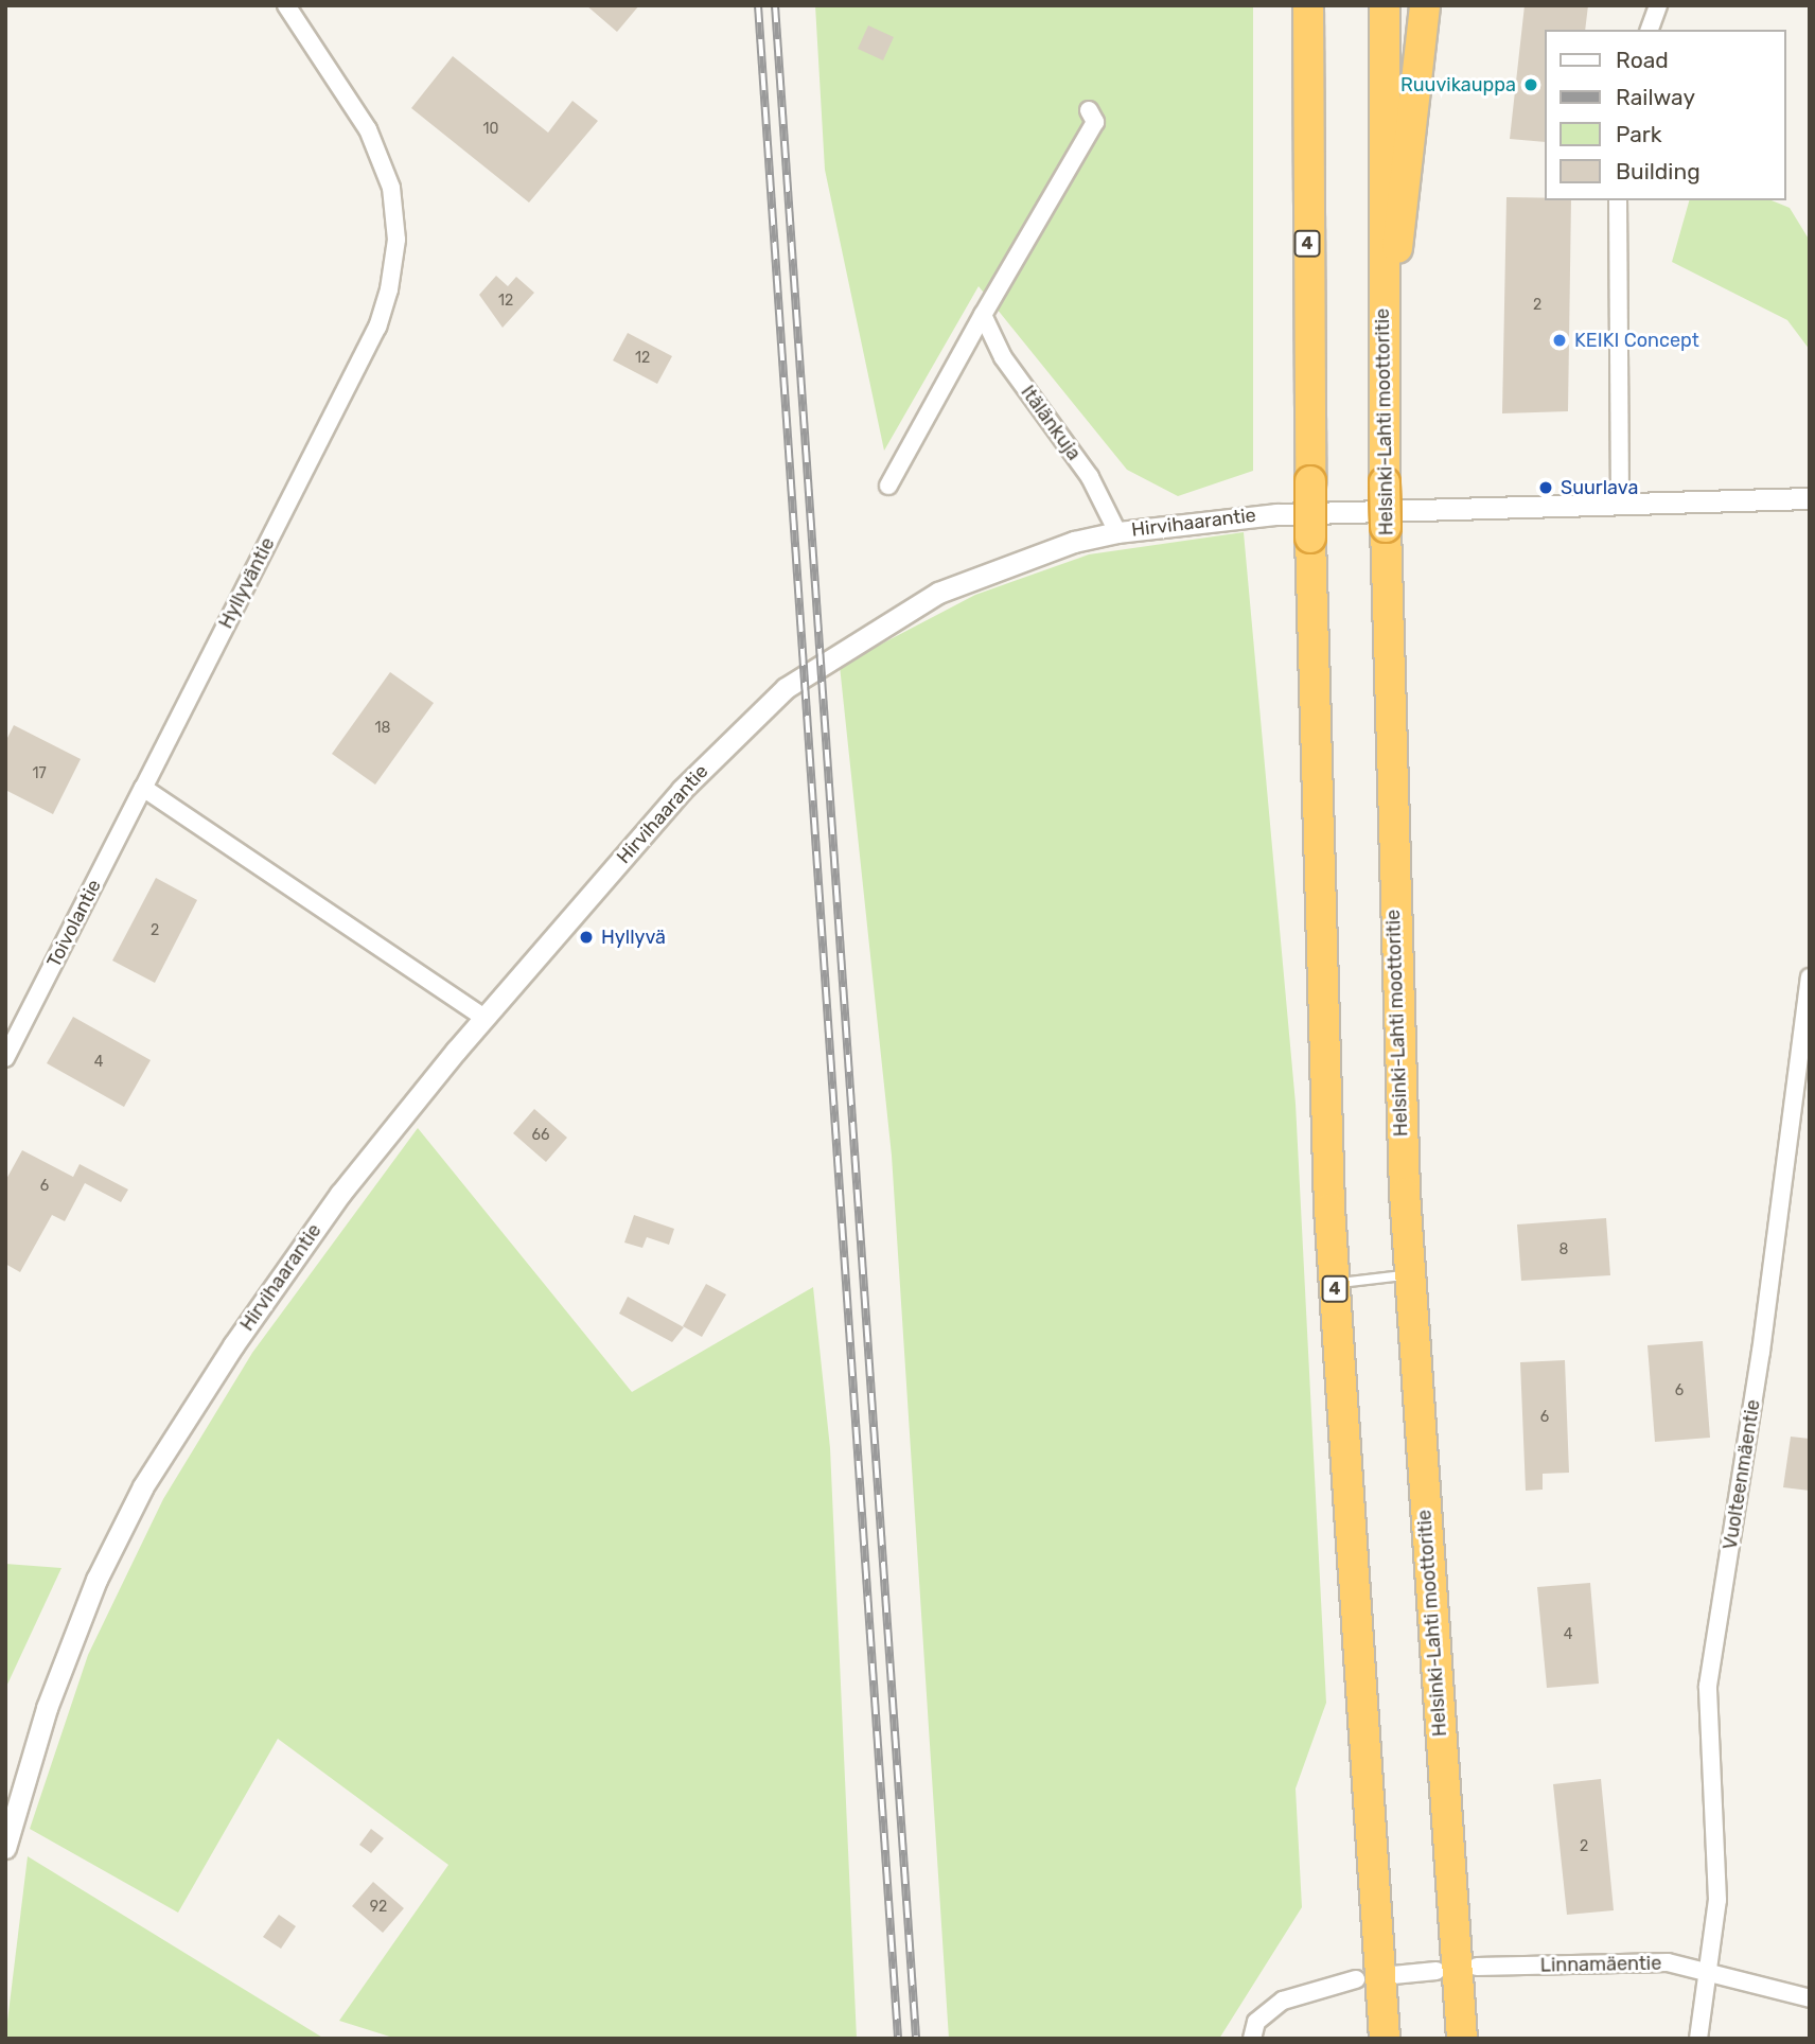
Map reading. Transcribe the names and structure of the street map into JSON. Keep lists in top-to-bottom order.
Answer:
{
  "streets": {
    "highway": ["4", "Helsinki-Lahti moottoritie"],
    "street": [
      "Itälänkuja",
      "Hirvihaarantie",
      "Hyllyväntie",
      "Toivolantie",
      "Vuolteenmäentie",
      "Linnamäentie"
    ]
  },
  "crossings": [
    ["Itälänkuja", "Hirvihaarantie"],
    ["Hyllyväntie", "Toivolantie"],
    ["Vuolteenmäentie", "Linnamäentie"]
  ],
  "places": [
    "Ruuvikauppa",
    "KEIKI Concept",
    "Suurlava",
    "Hyllyvä"
  ],
  "house_numbers": [
    "10",
    "12",
    "2",
    "12",
    "18",
    "17",
    "2",
    "4",
    "66",
    "6",
    "8",
    "6",
    "6",
    "4",
    "2",
    "92"
  ],
  "legend": [
    "Road",
    "Railway",
    "Park",
    "Building"
  ]
}
